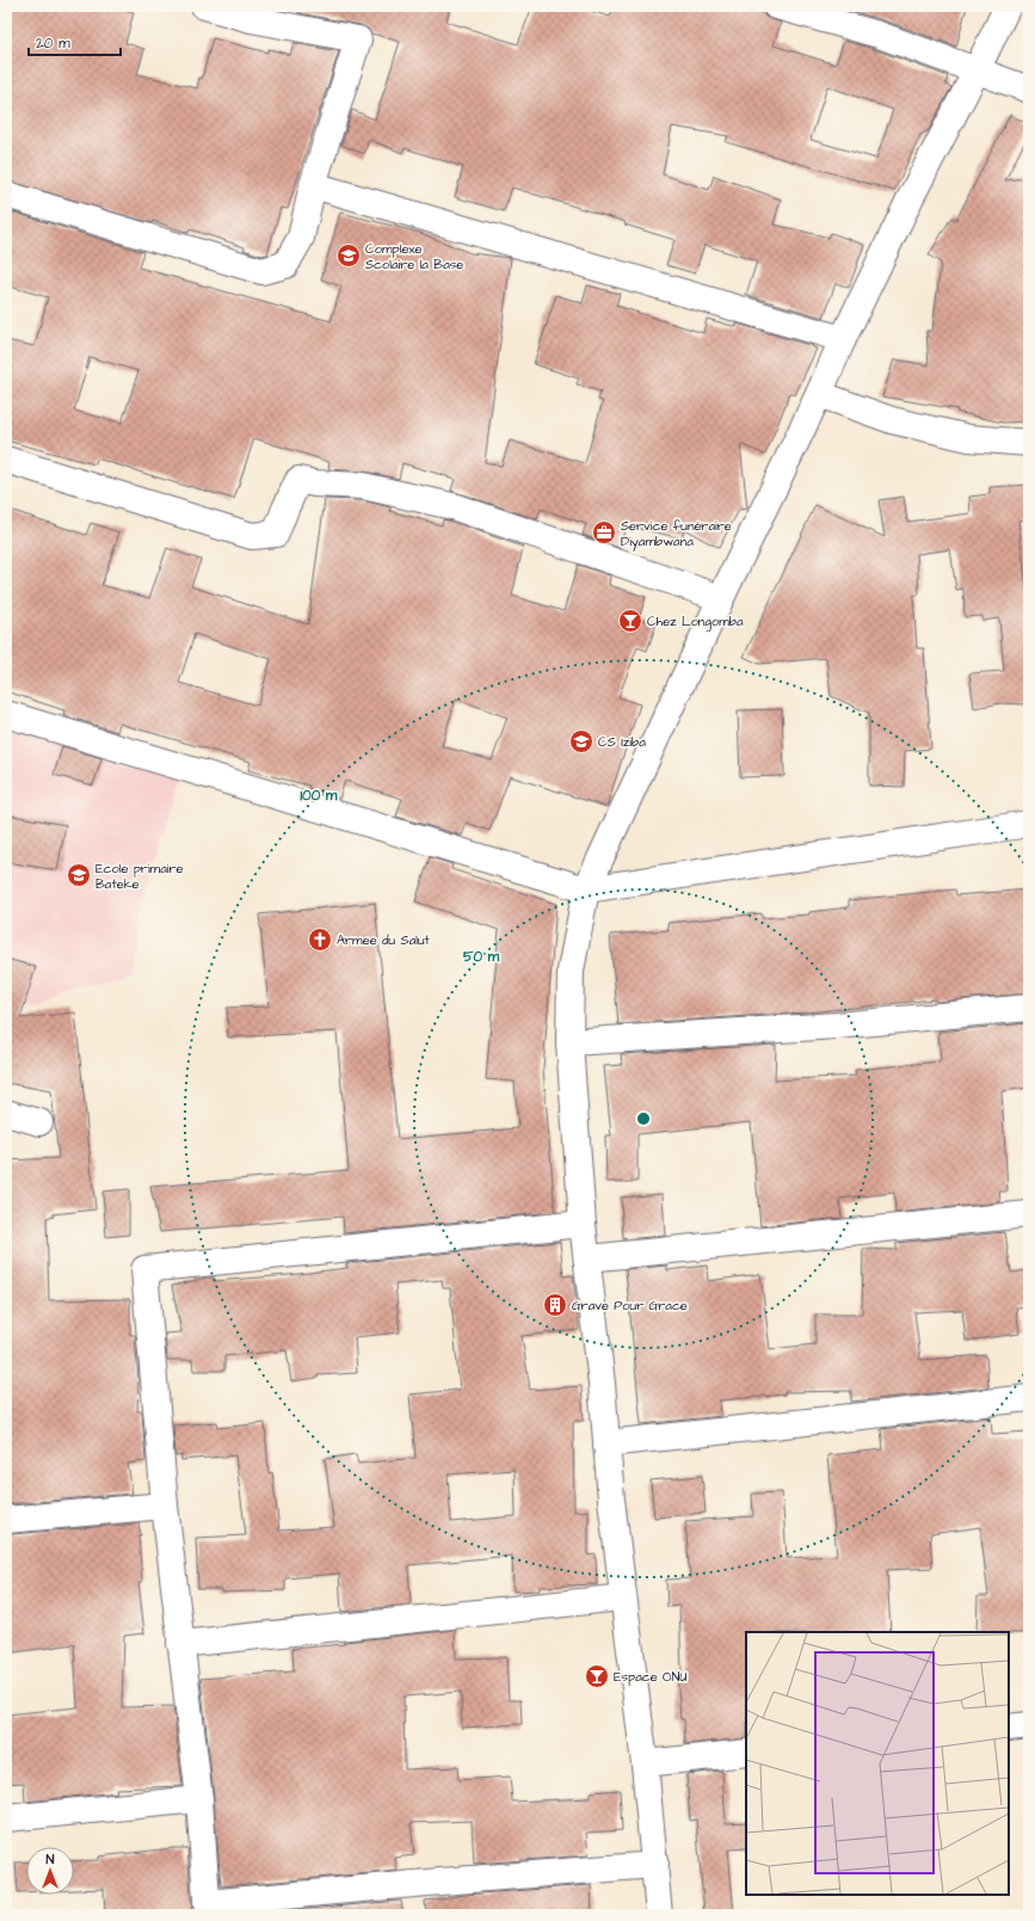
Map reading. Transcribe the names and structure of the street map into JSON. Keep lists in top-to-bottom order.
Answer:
{
  "places": {
    "school or university": ["Complexe Scolaire la Base", "CS Iziba", "Ecole primaire Bateke"],
    "office": ["Service funéraire Diyambwana"],
    "bar": ["Chez Longomba", "Espace ONU"],
    "church": ["Armee du Salut"],
    "building": ["Grave Pour Grace"]
  },
  "scale_bar": "20 m",
  "north": "top",
  "rings": ["100 m", "50 m"]
}
